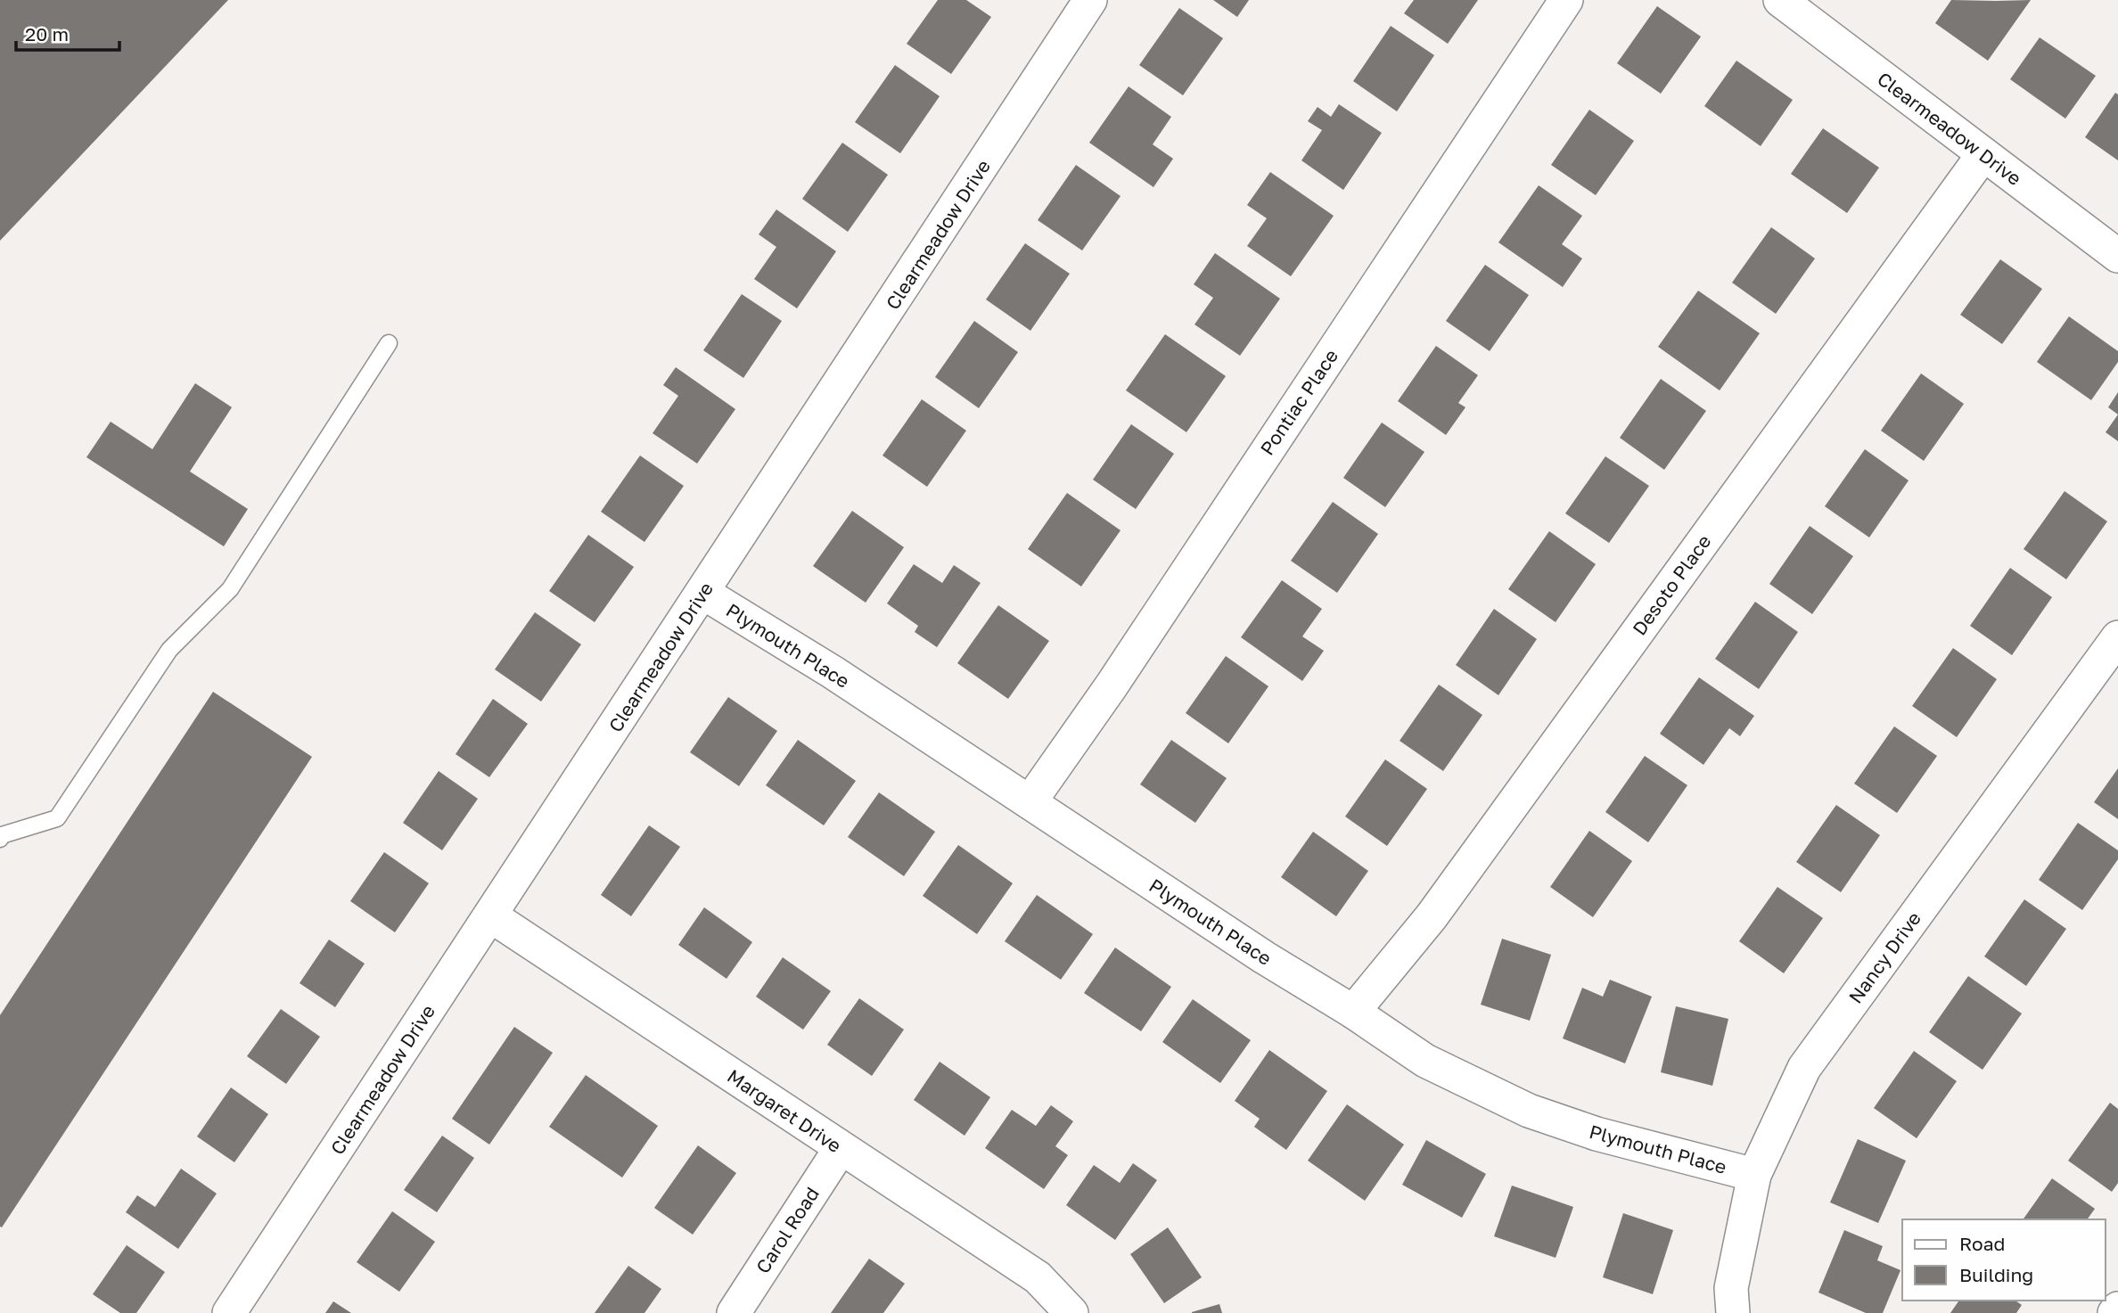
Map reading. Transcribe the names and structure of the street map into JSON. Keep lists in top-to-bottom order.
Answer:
{
  "streets": {
    "street": [
      "Clearmeadow Drive",
      "Pontiac Place",
      "Desoto Place",
      "Plymouth Place",
      "Nancy Drive",
      "Margaret Drive",
      "Carol Road"
    ]
  },
  "crossings": [
    ["Clearmeadow Drive", "Desoto Place"],
    ["Clearmeadow Drive", "Plymouth Place"],
    ["Clearmeadow Drive", "Margaret Drive"],
    ["Pontiac Place", "Plymouth Place"],
    ["Desoto Place", "Plymouth Place"],
    ["Plymouth Place", "Nancy Drive"],
    ["Margaret Drive", "Carol Road"]
  ],
  "legend": ["Road", "Building"],
  "scale_bar": "20 m"
}
